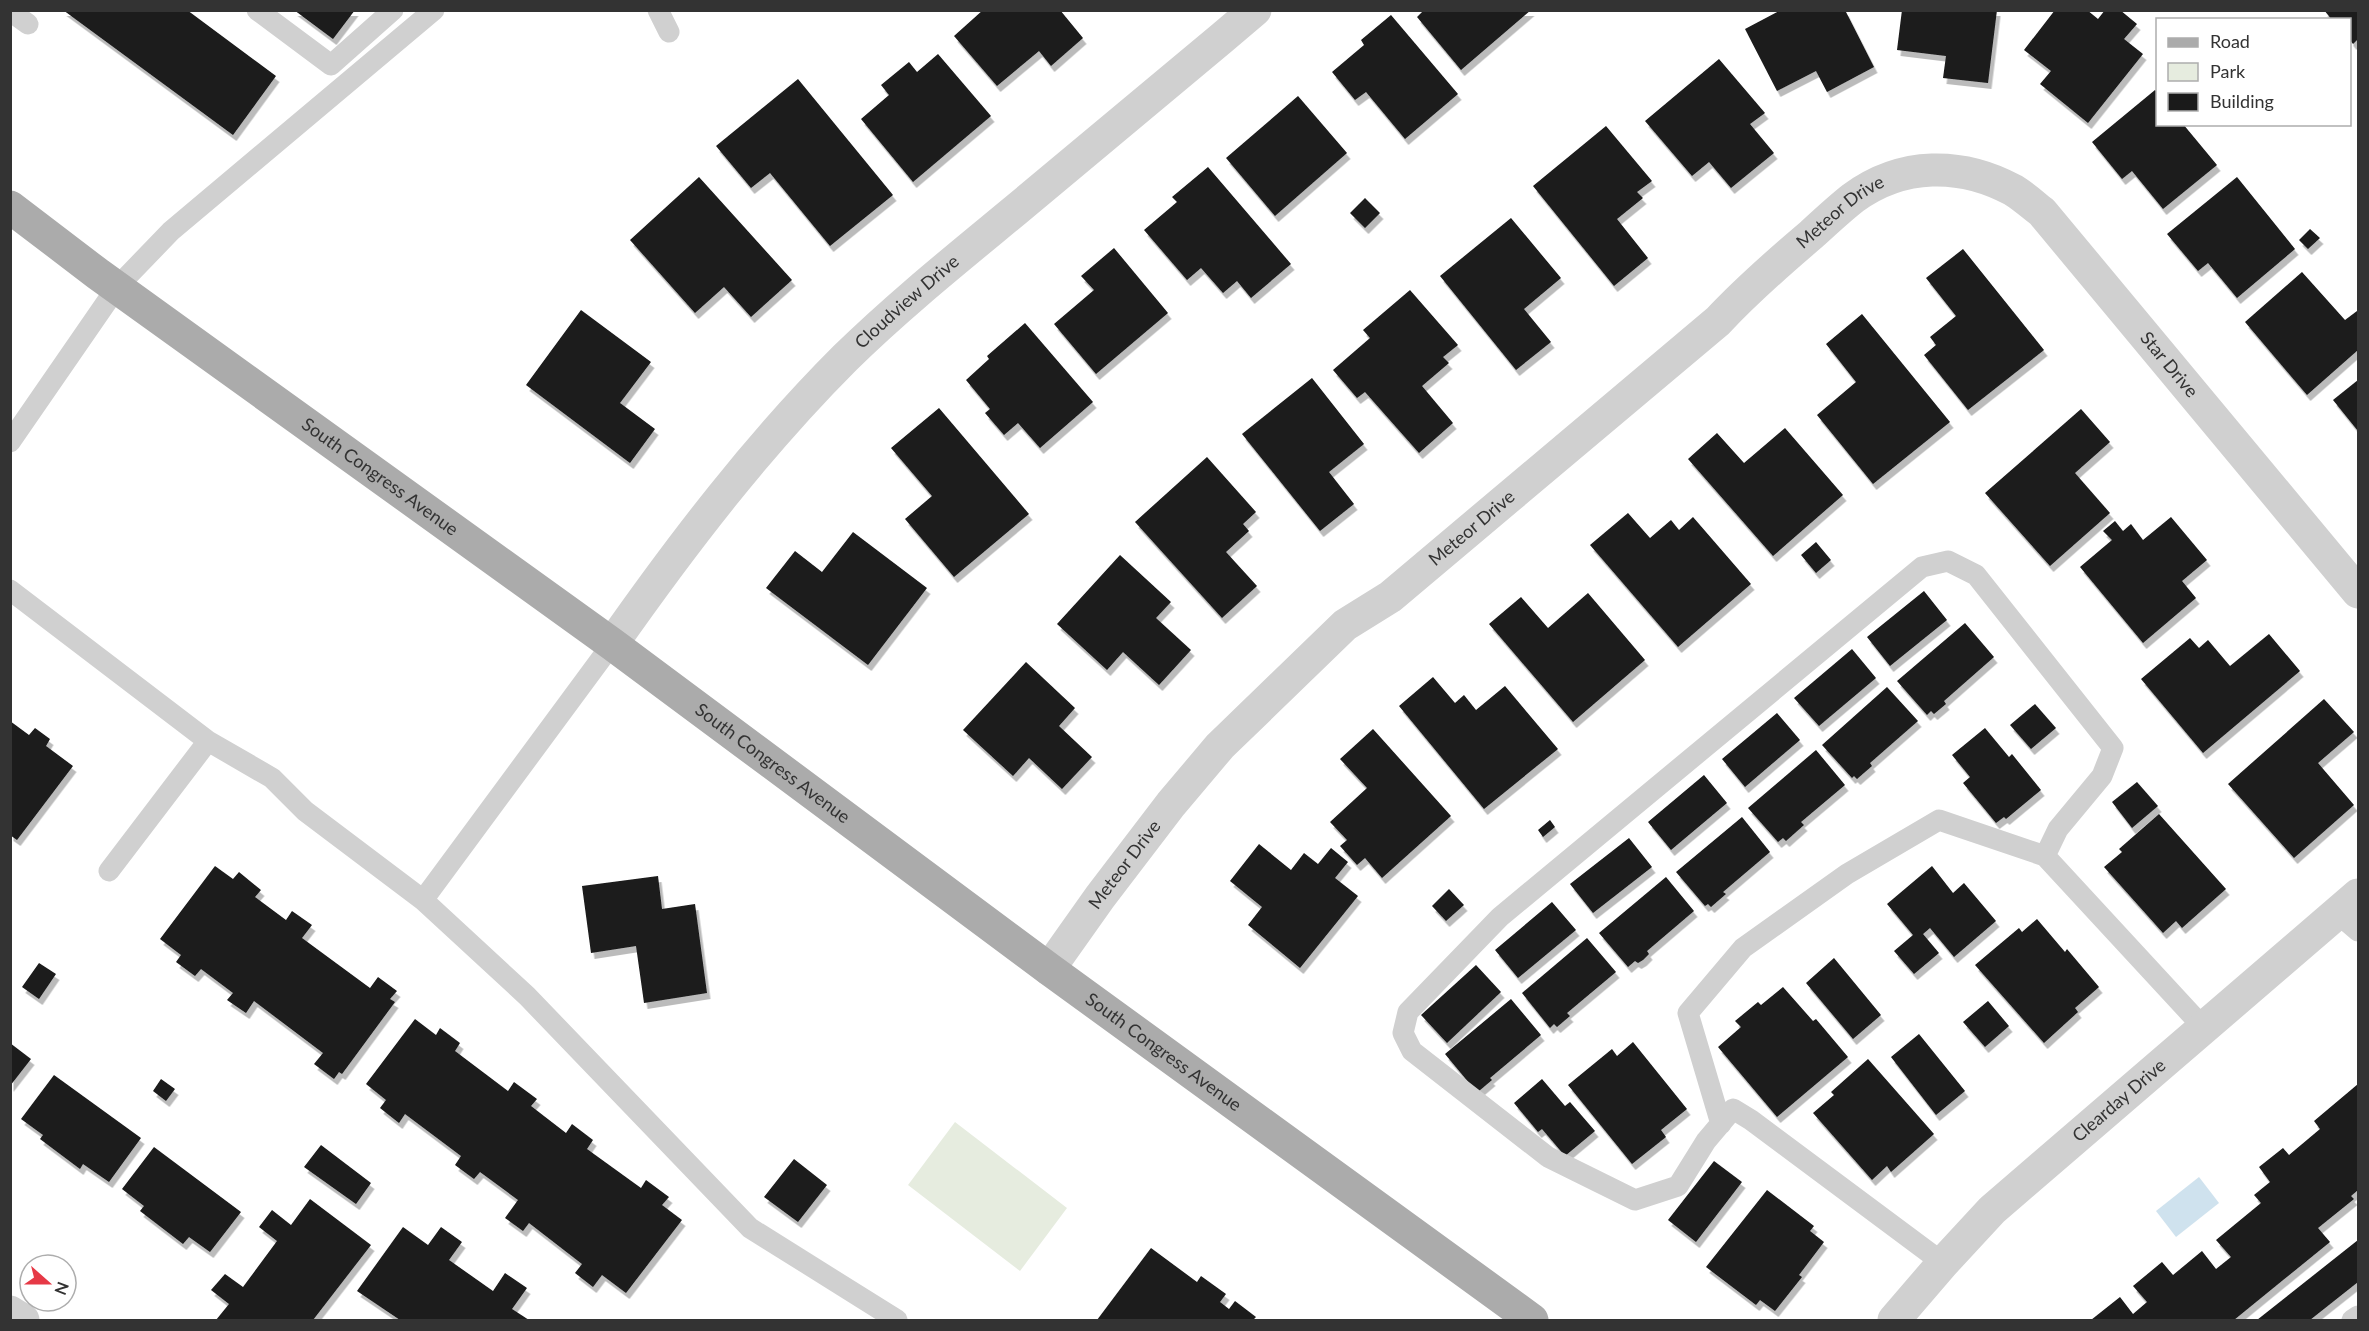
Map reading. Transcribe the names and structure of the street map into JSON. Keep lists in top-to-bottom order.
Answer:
{
  "streets": {
    "main road": ["South Congress Avenue"],
    "street": [
      "Meteor Drive",
      "Cloudview Drive",
      "Star Drive",
      "Clearday Drive"
    ]
  },
  "crossings": [
    ["Meteor Drive", "Star Drive"],
    ["Meteor Drive", "South Congress Avenue"],
    ["Cloudview Drive", "South Congress Avenue"]
  ],
  "legend": ["Road", "Park", "Building"],
  "north": "right"
}
